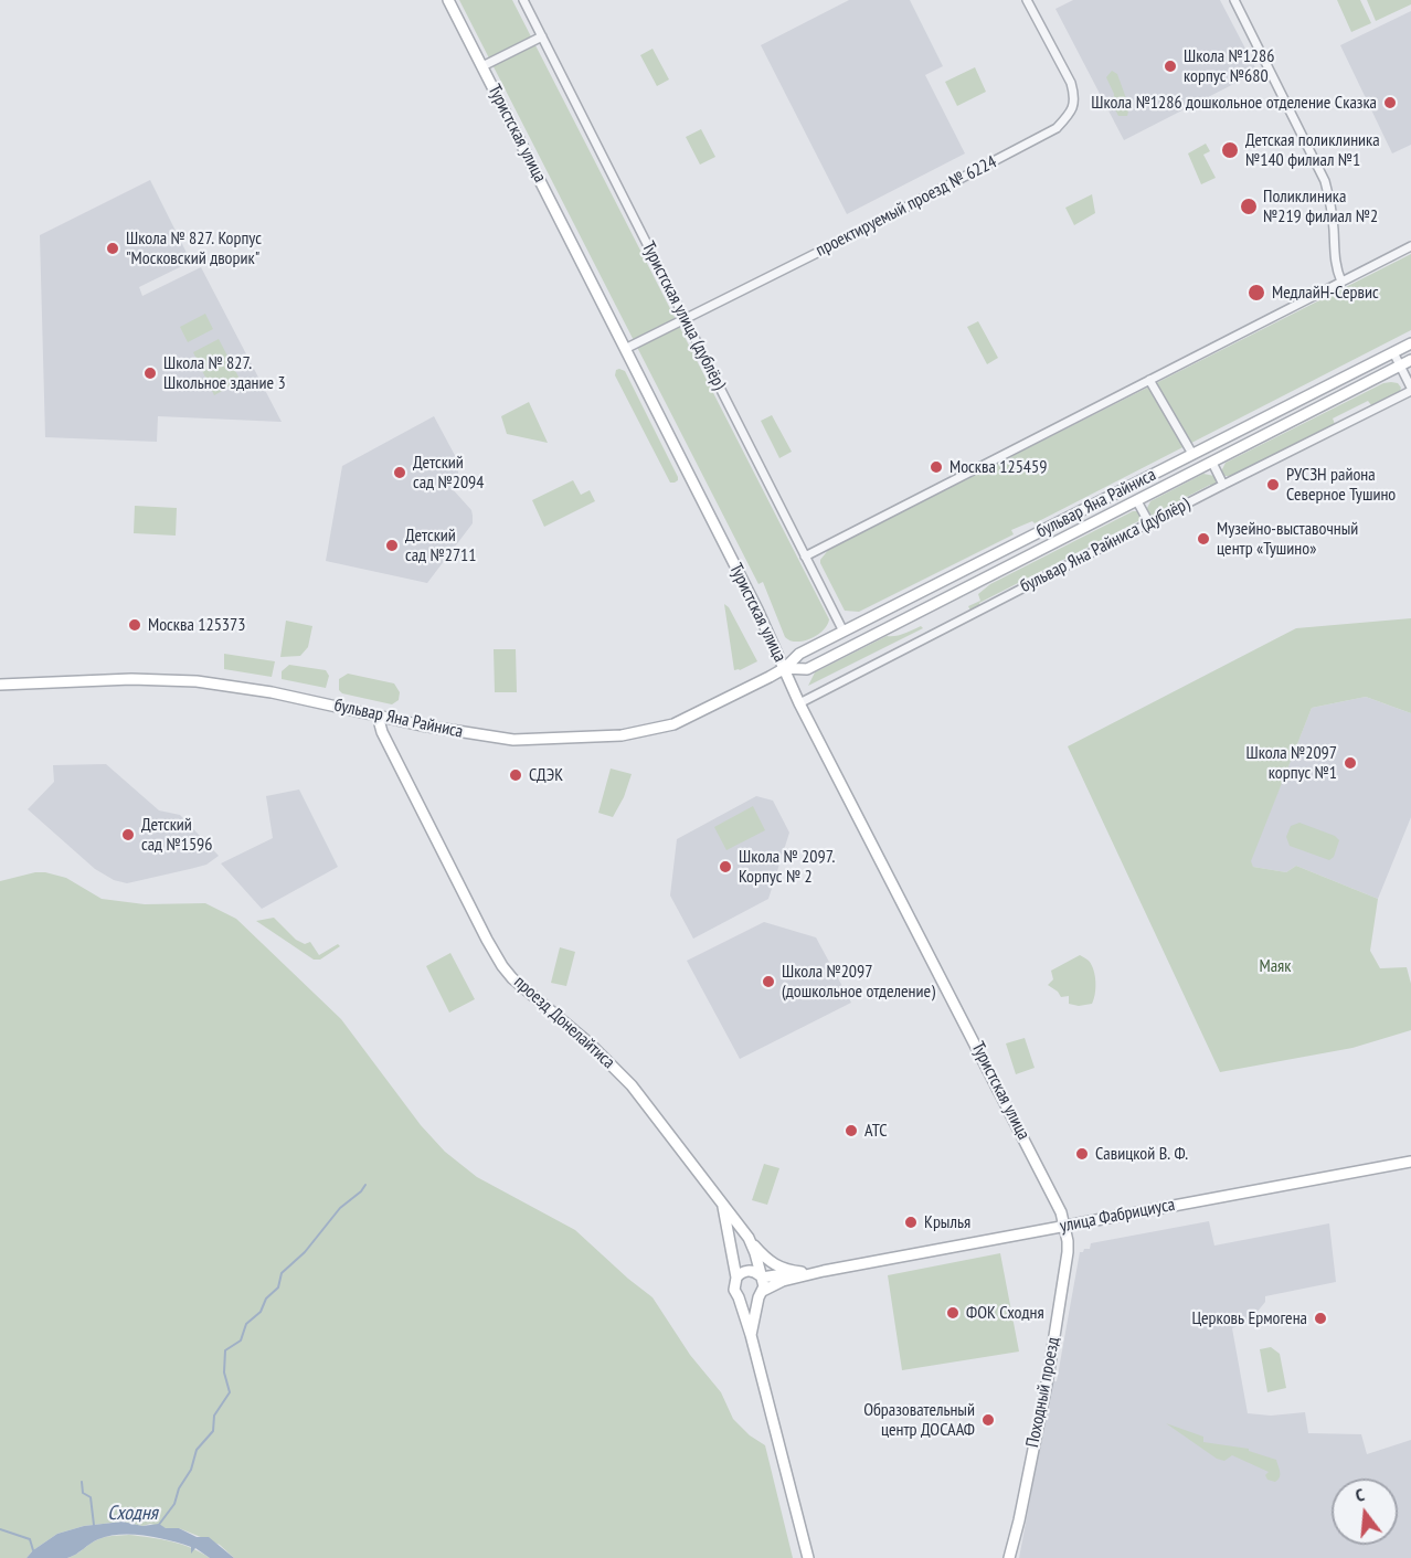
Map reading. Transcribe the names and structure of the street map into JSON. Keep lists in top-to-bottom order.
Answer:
{
  "streets": {
    "main road": [
      "Туристская улица",
      "бульвар Яна Райниса",
      "проезд Донелайтиса",
      "улица Фабрициуса",
      "Походный проезд"
    ],
    "street": ["проектируемый проезд № 6224", "Туристская улица (дублёр)", "бульвар Яна Райниса (дублёр)"]
  },
  "crossings": [
    ["Туристская улица", "проектируемый проезд № 6224"],
    ["Туристская улица", "бульвар Яна Райниса"],
    ["Туристская улица", "бульвар Яна Райниса (дублёр)"],
    ["Туристская улица", "улица Фабрициуса"],
    ["Туристская улица", "Походный проезд"],
    ["проектируемый проезд № 6224", "Туристская улица (дублёр)"],
    ["Туристская улица (дублёр)", "бульвар Яна Райниса"],
    ["бульвар Яна Райниса", "проезд Донелайтиса"],
    ["проезд Донелайтиса", "улица Фабрициуса"],
    ["улица Фабрициуса", "Походный проезд"]
  ],
  "water": ["Сходня"],
  "parks": ["Маяк"],
  "places": [
    "Школа №1286 корпус №680",
    "Школа №1286 дошкольное отделение Сказка",
    "Детская поликлиника №140 филиал №1",
    "Поликлиника №219 филиал №2",
    "Школа № 827. Корпус \"Московский дворик\"",
    "МедлайН-Сервис",
    "Школа № 827. Школьное здание 3",
    "Москва 125459",
    "Детский сад №2094",
    "РУСЗН района Северное Тушино",
    "Музейно-выставочный центр «Тушино»",
    "Детский сад №2711",
    "Москва 125373",
    "Школа №2097 корпус №1",
    "СДЭК",
    "Детский сад №1596",
    "Школа № 2097. Корпус № 2",
    "Школа №2097 (дошкольное отделение)",
    "АТС",
    "Савицкой В. Ф.",
    "Крылья",
    "ФОК Сходня",
    "Церковь Ермогена",
    "Образовательный центр ДОСААФ"
  ],
  "north": "top"
}
